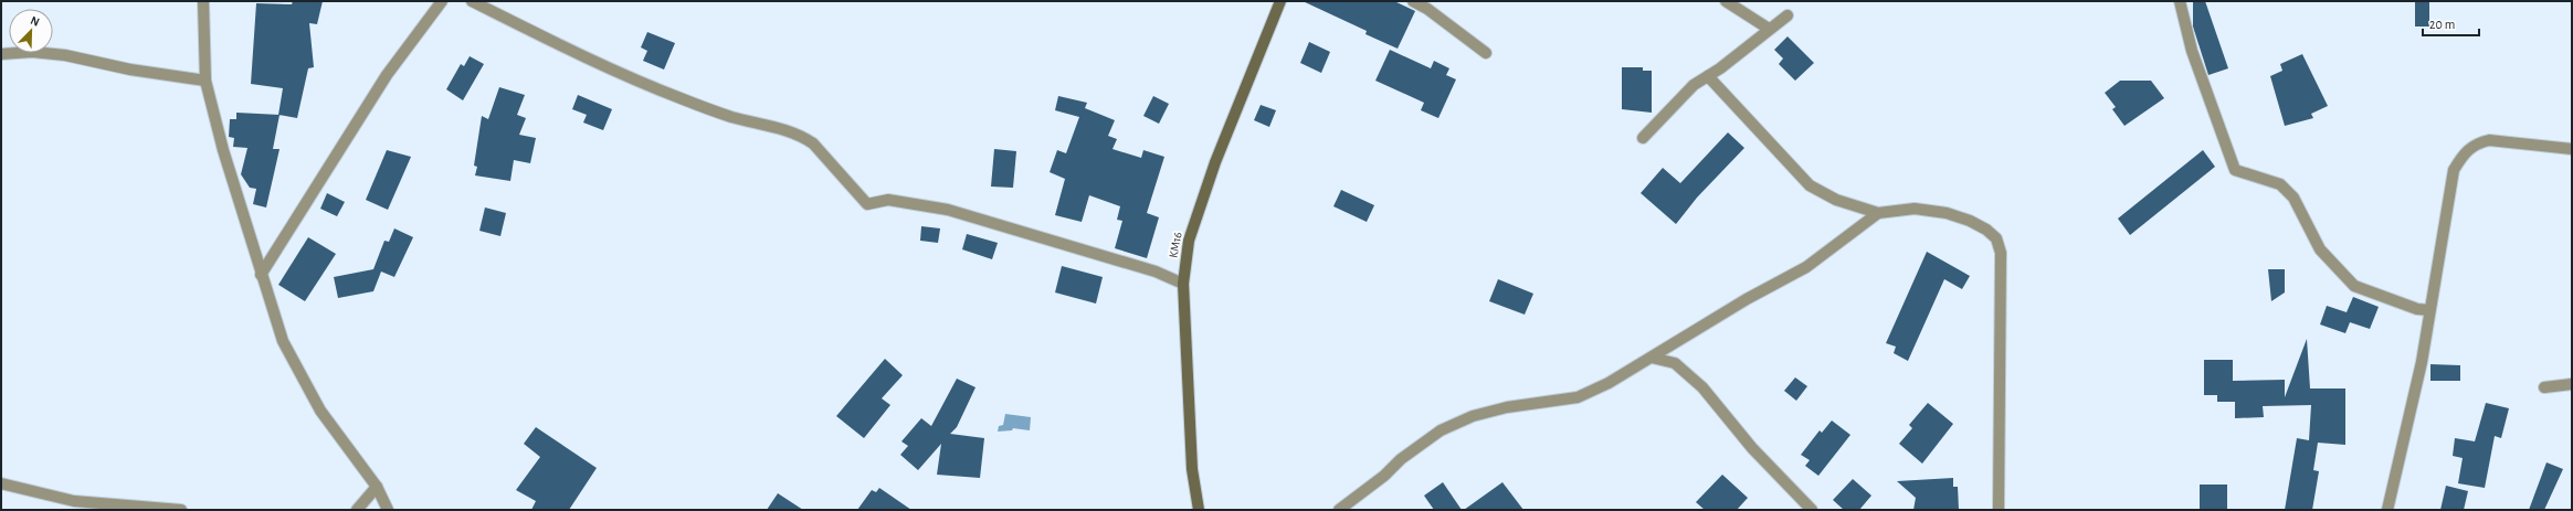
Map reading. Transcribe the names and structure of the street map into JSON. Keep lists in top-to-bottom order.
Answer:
{
  "streets": {
    "street": ["KM16"]
  },
  "scale_bar": "20 m",
  "north": "top right"
}
